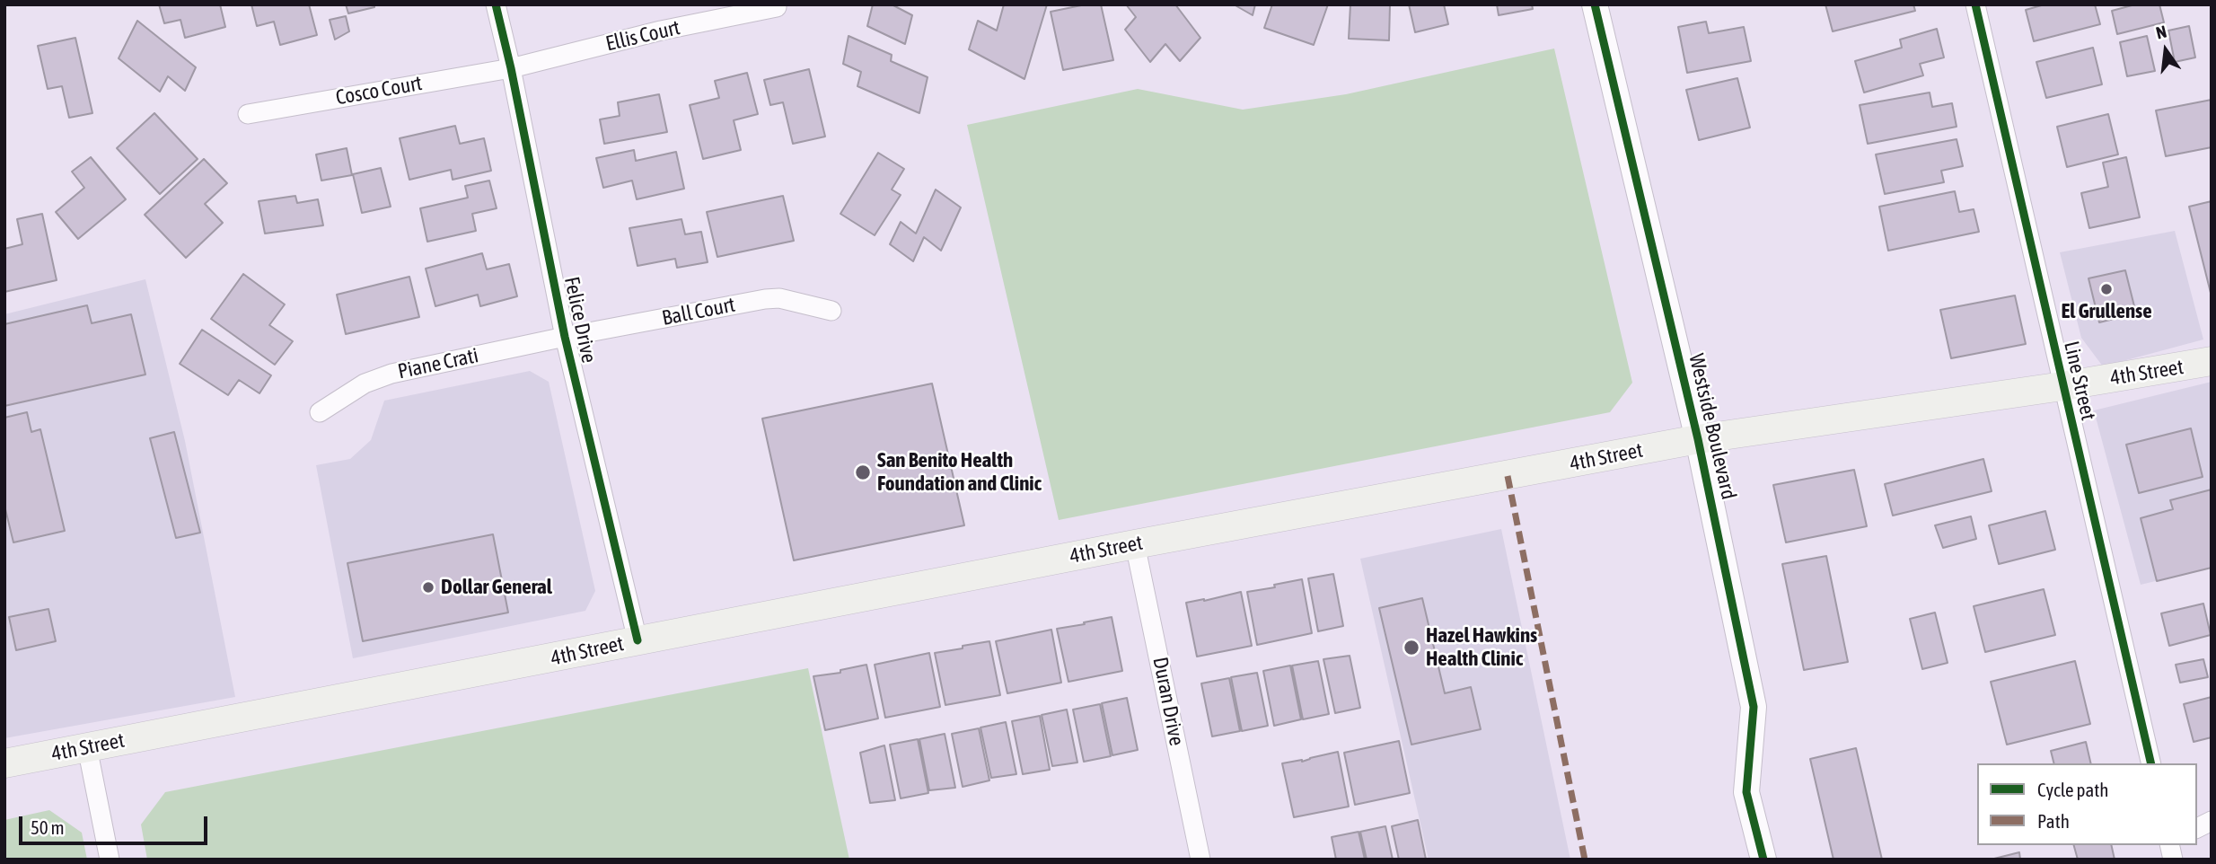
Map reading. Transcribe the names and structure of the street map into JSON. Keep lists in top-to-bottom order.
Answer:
{
  "streets": {
    "main road": ["4th Street"],
    "street": [
      "Ellis Court",
      "Cosco Court",
      "Ball Court",
      "Felice Drive",
      "Piane Crati",
      "Line Street",
      "Westside Boulevard",
      "Duran Drive"
    ]
  },
  "crossings": [
    ["Ellis Court", "Cosco Court"],
    ["Ellis Court", "Felice Drive"],
    ["Cosco Court", "Felice Drive"],
    ["Ball Court", "Felice Drive"],
    ["Ball Court", "Piane Crati"],
    ["Felice Drive", "Piane Crati"],
    ["Felice Drive", "4th Street"],
    ["4th Street", "Line Street"],
    ["4th Street", "Westside Boulevard"],
    ["4th Street", "Duran Drive"]
  ],
  "places": [
    "El Grullense",
    "San Benito Health Foundation and Clinic",
    "Dollar General",
    "Hazel Hawkins Health Clinic"
  ],
  "legend": ["Cycle path", "Path"],
  "scale_bar": "50 m",
  "north": "top"
}
